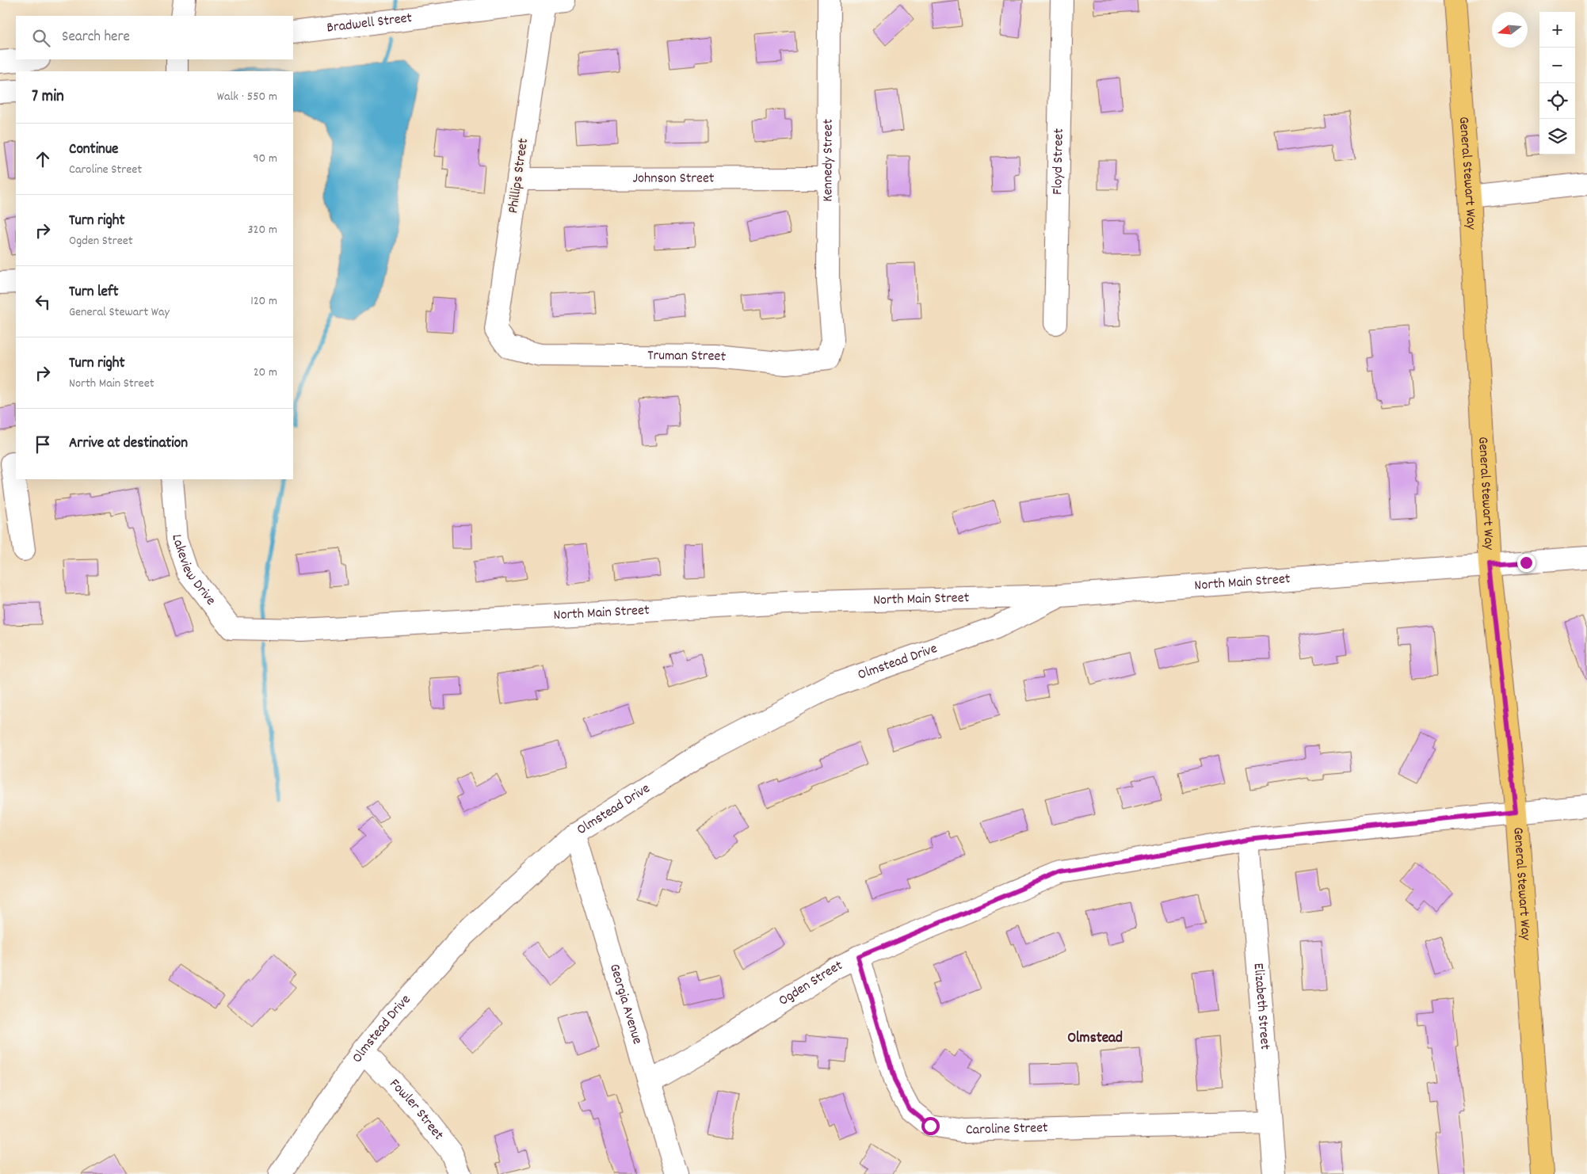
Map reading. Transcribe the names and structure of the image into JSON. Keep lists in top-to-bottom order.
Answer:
{
  "streets": {
    "main road": ["General Stewart Way"],
    "street": [
      "Bradwell Street",
      "Kennedy Street",
      "Floyd Street",
      "Phillips Street",
      "Johnson Street",
      "Truman Street",
      "Lakeview Drive",
      "North Main Street",
      "Olmstead Drive",
      "Ogden Street",
      "Georgia Avenue",
      "Elizabeth Street",
      "Fowler Street",
      "Caroline Street"
    ]
  },
  "crossings": [
    ["Bradwell Street", "Phillips Street"],
    ["Kennedy Street", "Johnson Street"],
    ["Kennedy Street", "Truman Street"],
    ["General Stewart Way", "North Main Street"],
    ["General Stewart Way", "Ogden Street"],
    ["Phillips Street", "Johnson Street"],
    ["Phillips Street", "Truman Street"],
    ["Lakeview Drive", "North Main Street"],
    ["North Main Street", "Olmstead Drive"],
    ["Olmstead Drive", "Georgia Avenue"],
    ["Olmstead Drive", "Fowler Street"],
    ["Ogden Street", "Georgia Avenue"],
    ["Ogden Street", "Elizabeth Street"],
    ["Ogden Street", "Caroline Street"],
    ["Elizabeth Street", "Caroline Street"]
  ],
  "districts": ["Olmstead"],
  "north": "left",
  "page": {
    "map_buttons": ["+", "−"],
    "search": "Search here",
    "heading": ["7 min", "Walk · 550 m"],
    "list": [
      ["Continue", "Caroline Street", "90 m"],
      ["Turn right", "Ogden Street", "320 m"],
      ["Turn left", "General Stewart Way", "120 m"],
      ["Turn right", "North Main Street", "20 m"],
      "Arrive at destination"
    ]
  }
}
